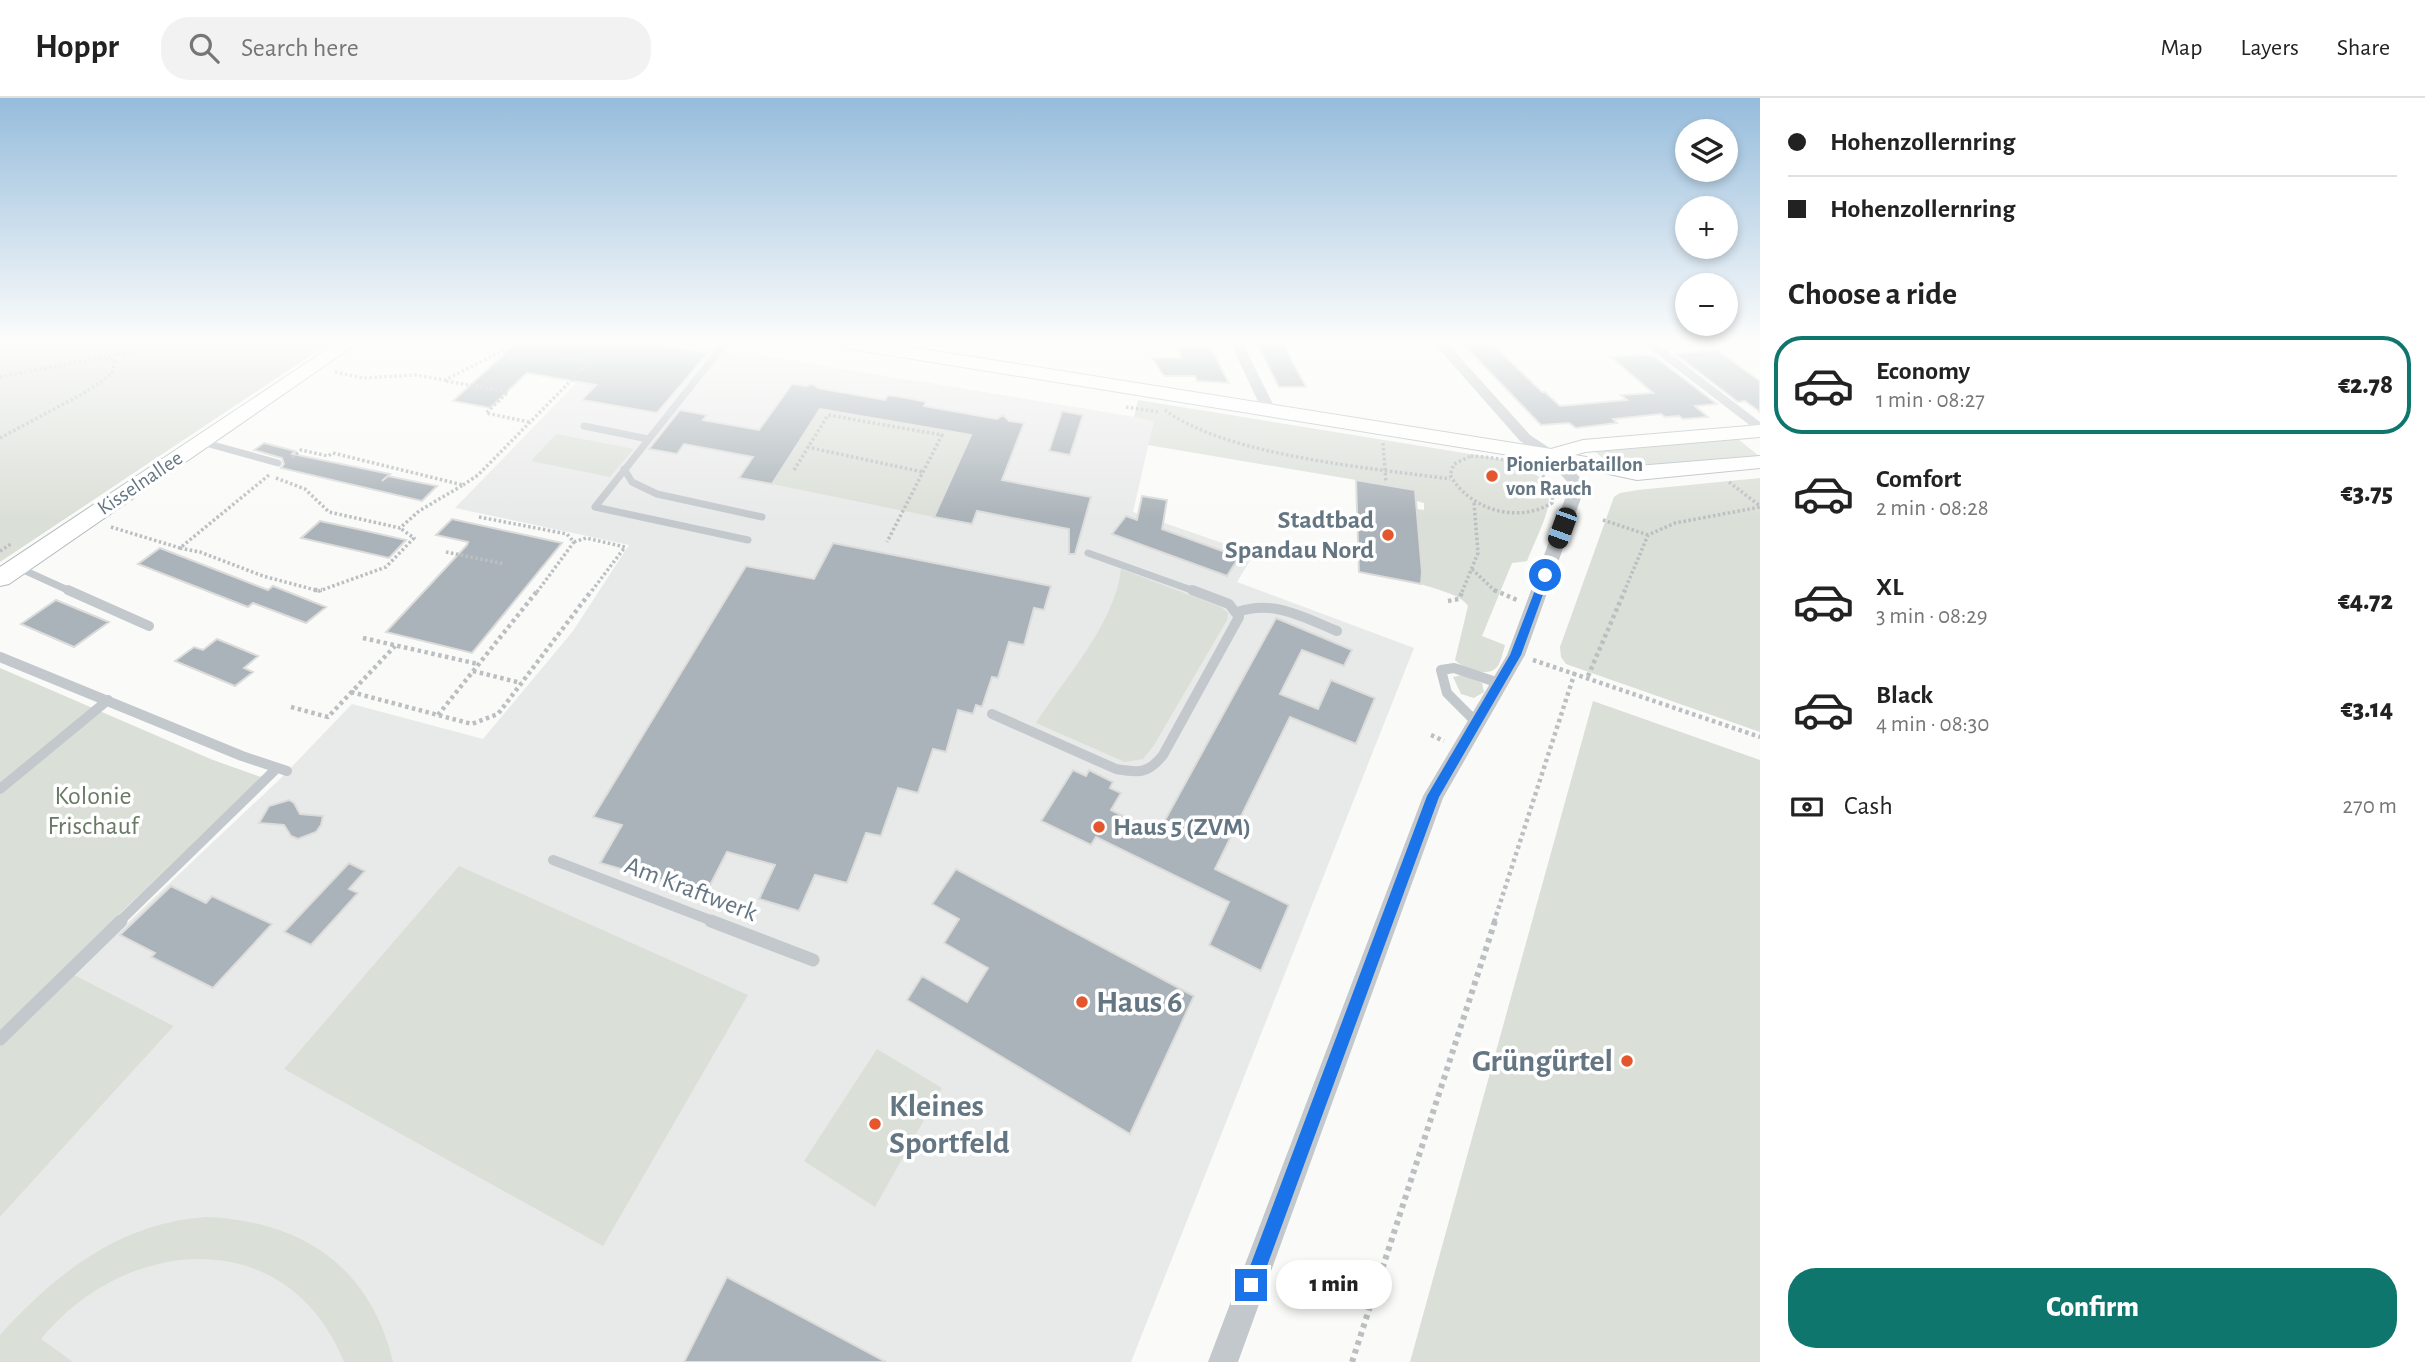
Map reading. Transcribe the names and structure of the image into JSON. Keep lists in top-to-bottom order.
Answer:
{
  "streets": {
    "street": ["Kisselnallee"],
    "lane": ["Am Kraftwerk"]
  },
  "parks": ["Kolonie Frischauf"],
  "places": [
    "Pionierbataillon von Rauch",
    "Stadtbad Spandau Nord",
    "Haus 5 (ZVM)",
    "Haus 6",
    "Grüngürtel",
    "Kleines Sportfeld"
  ],
  "page": {
    "header": "Hoppr",
    "search": "Search here",
    "nav": ["Map", "Layers", "Share"],
    "banner": ["Hohenzollernring", "Hohenzollernring"],
    "map_buttons": ["+", "−"],
    "heading": "Choose a ride",
    "list": [
      {
        "name": "Economy",
        "note": "1 min · 08:27",
        "value": "€2.78"
      },
      {
        "name": "Comfort",
        "note": "2 min · 08:28",
        "value": "€3.75"
      },
      {
        "name": "XL",
        "note": "3 min · 08:29",
        "value": "€4.72"
      },
      {
        "name": "Black",
        "note": "4 min · 08:30",
        "value": "€3.14"
      }
    ],
    "pay": ["Cash", "270 m"],
    "buttons": "Confirm",
    "bubble": "1 min"
  }
}
